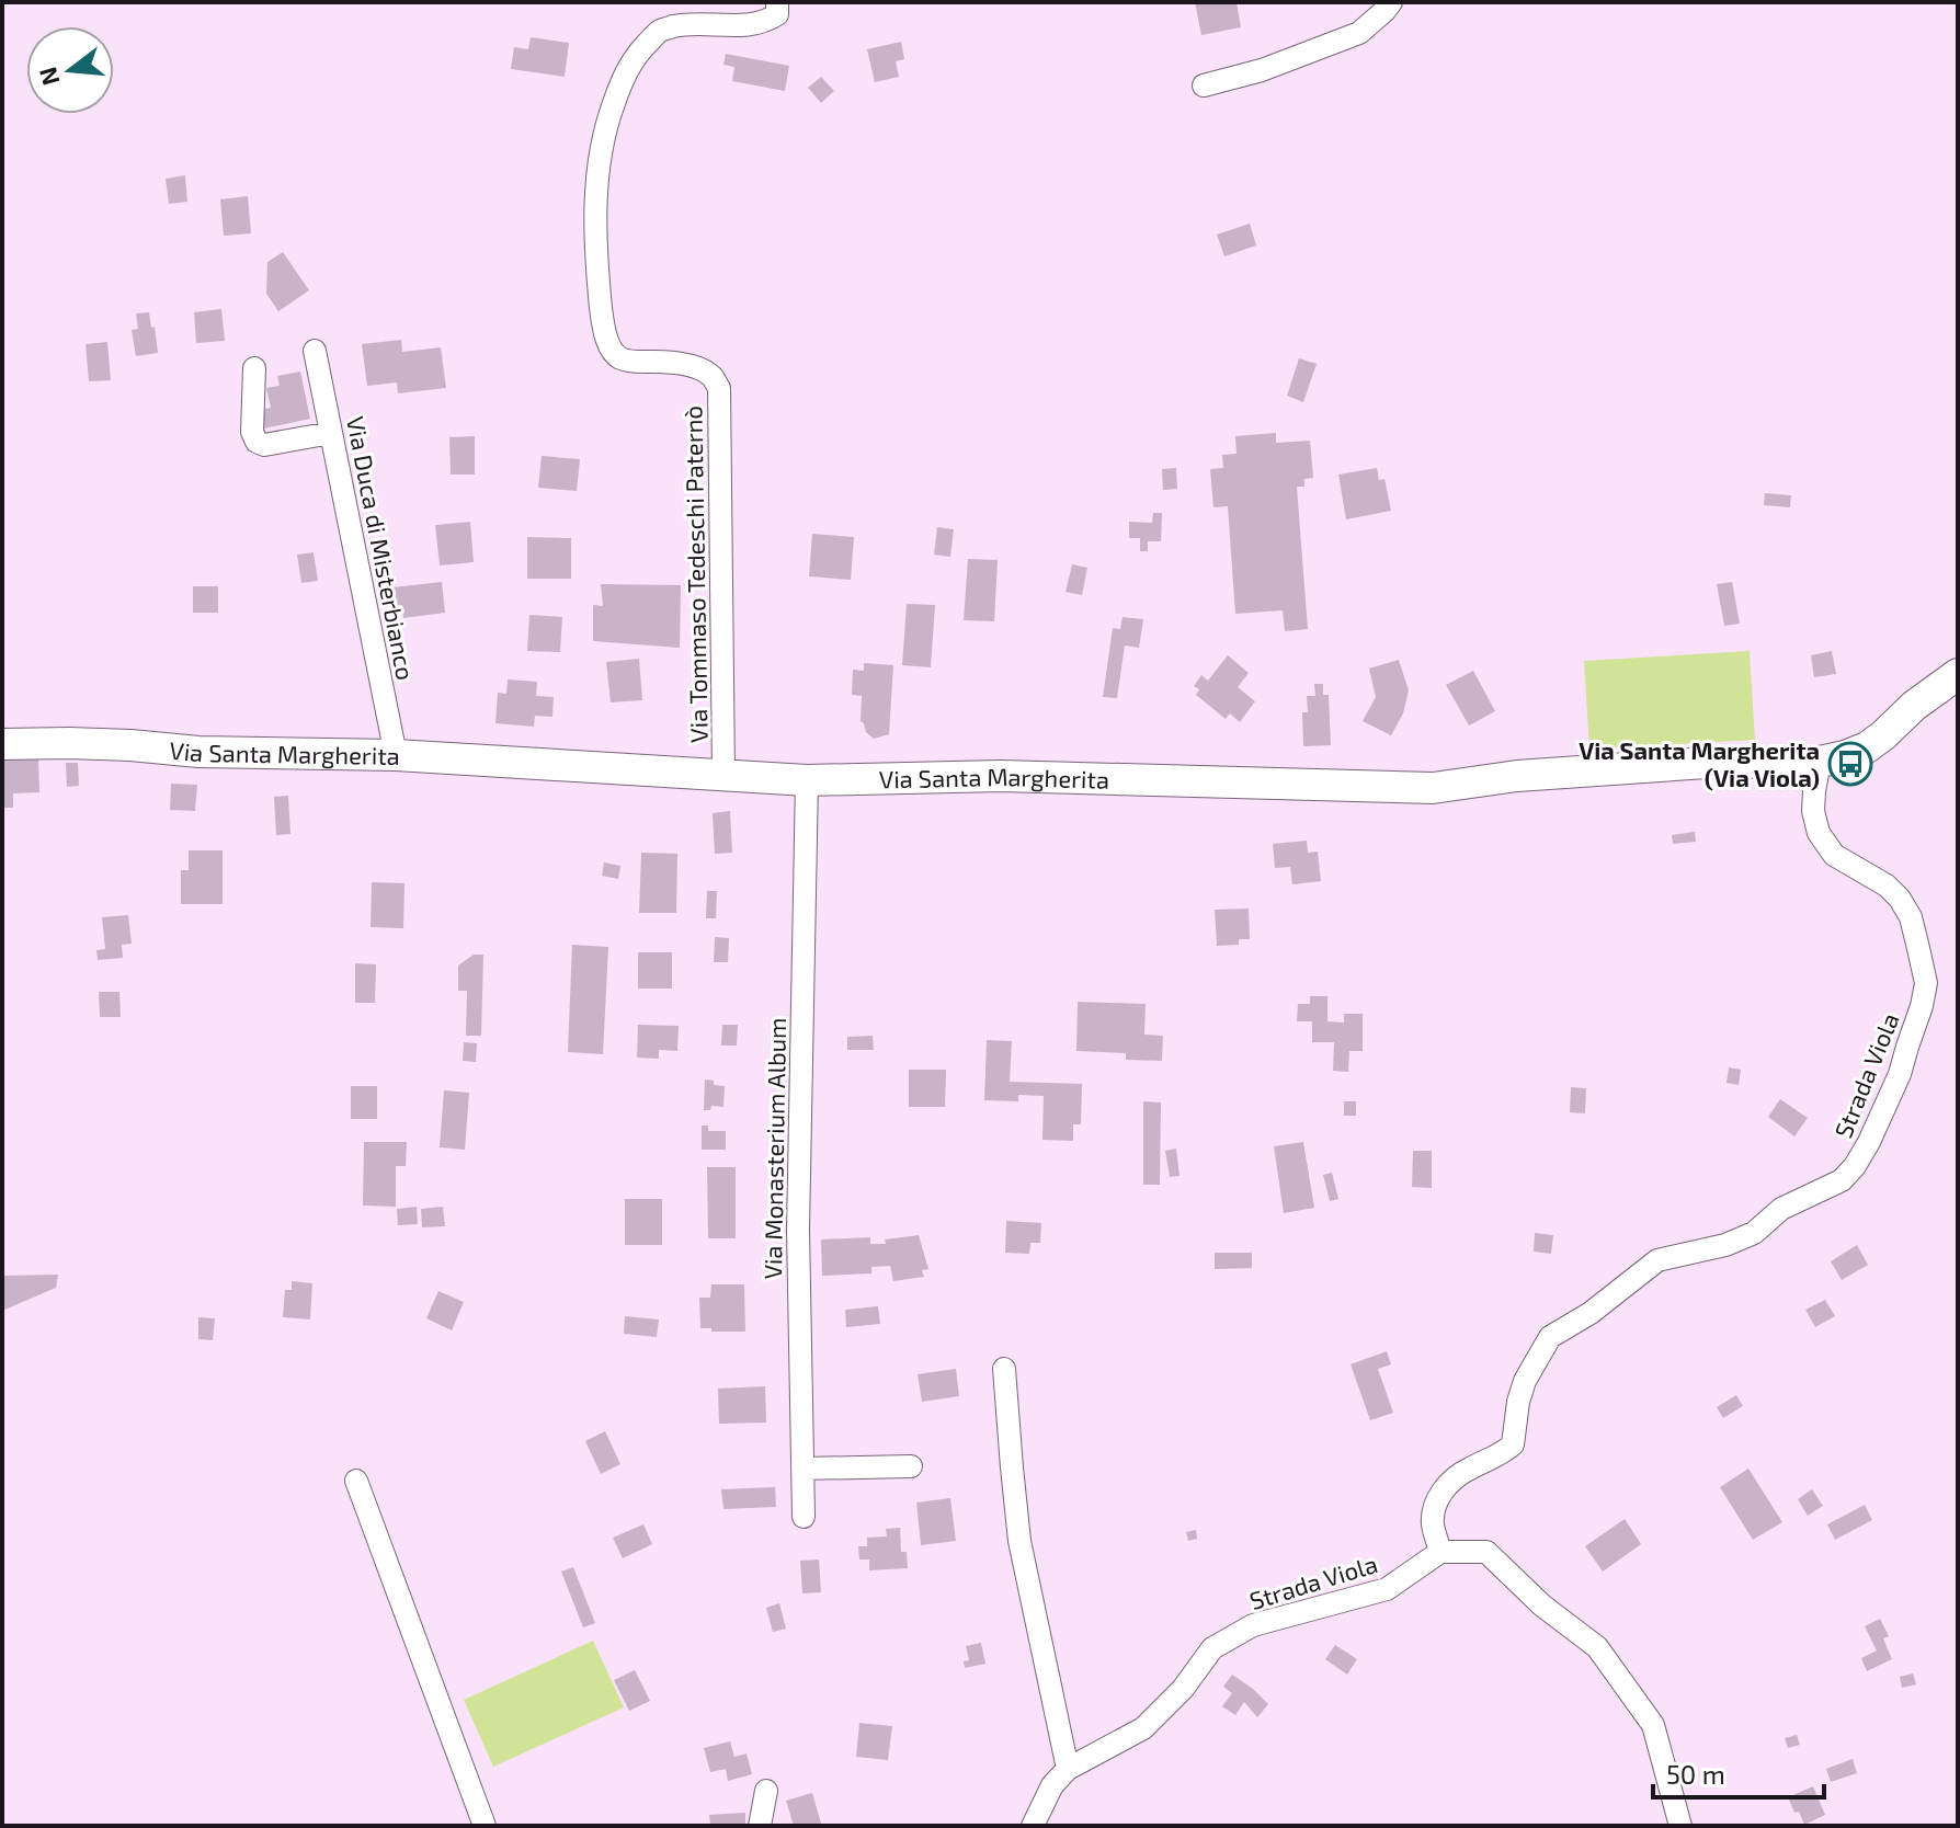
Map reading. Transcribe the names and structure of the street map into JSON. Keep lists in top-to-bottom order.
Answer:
{
  "streets": {
    "street": [
      "Via Duca di Misterbianco",
      "Via Tommaso Tedeschi Paternò",
      "Via Santa Margherita",
      "Strada Viola",
      "Via Monasterium Album"
    ]
  },
  "crossings": [
    ["Via Duca di Misterbianco", "Via Santa Margherita"],
    ["Via Tommaso Tedeschi Paternò", "Via Santa Margherita"],
    ["Via Santa Margherita", "Strada Viola"],
    ["Via Santa Margherita", "Via Monasterium Album"]
  ],
  "places": {
    "bus stop": ["Via Santa Margherita (Via Viola)"]
  },
  "scale_bar": "50 m",
  "north": "left"
}
